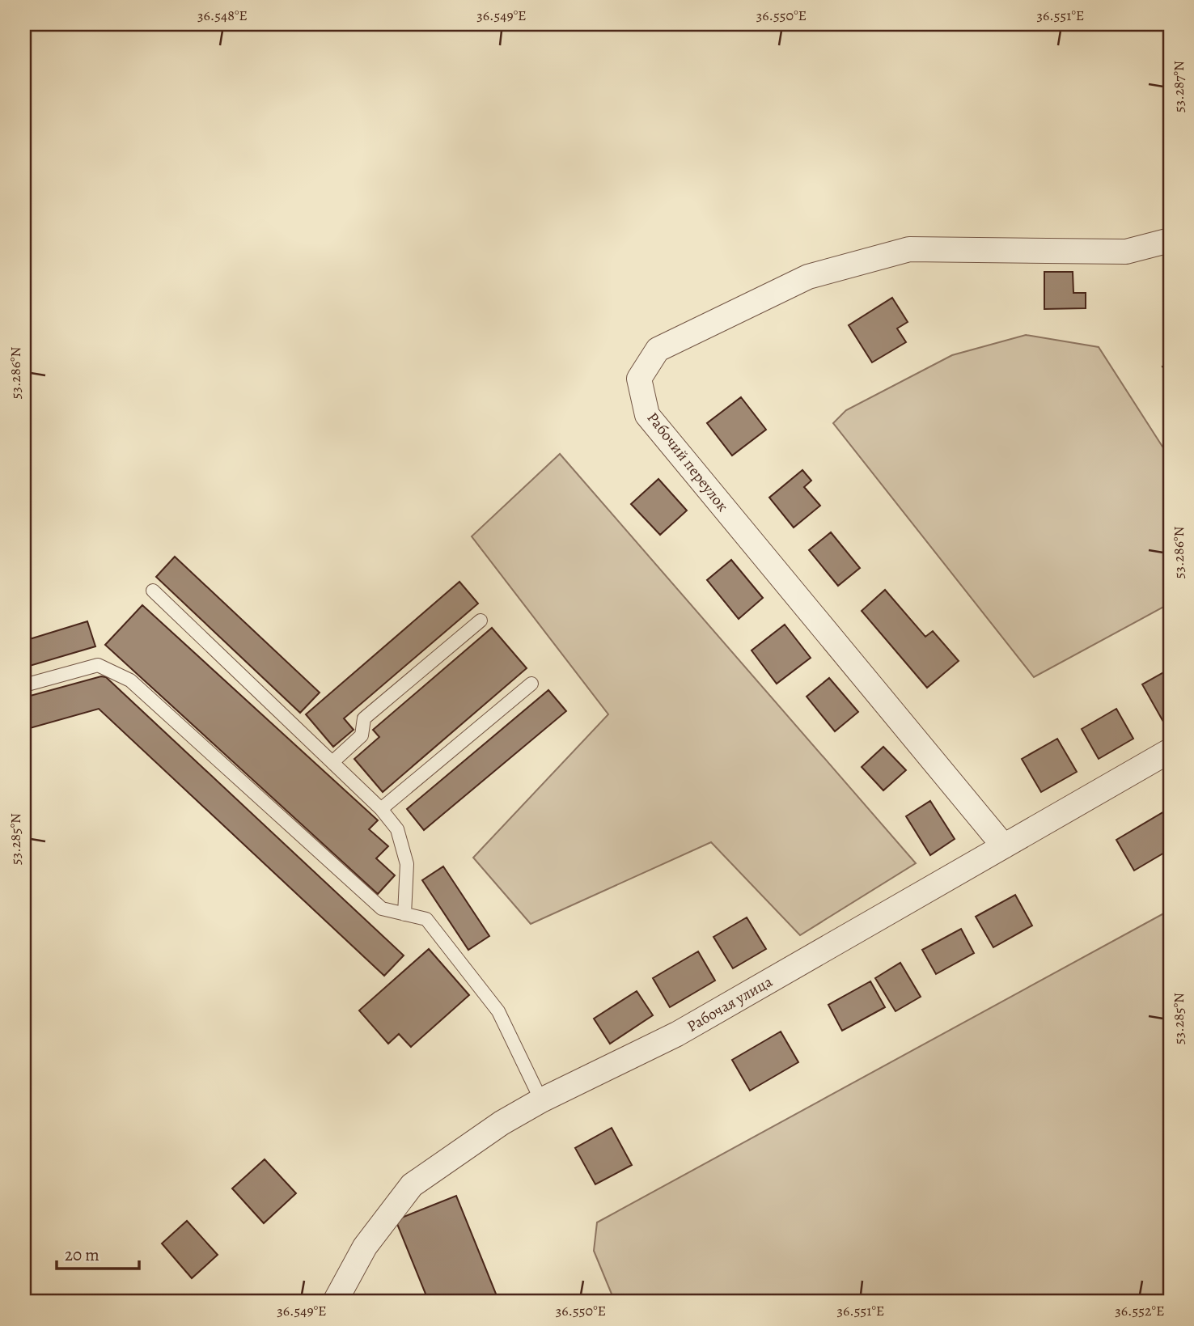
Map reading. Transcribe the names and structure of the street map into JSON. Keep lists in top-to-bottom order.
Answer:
{
  "streets": {
    "street": ["Рабочий переулок", "Рабочая улица"]
  },
  "crossings": [
    ["Рабочий переулок", "Рабочая улица"]
  ],
  "scale_bar": "20 m",
  "coordinates": [
    "36.548°E",
    "36.549°E",
    "36.550°E",
    "36.551°E",
    "53.287°N",
    "53.286°N",
    "53.285°N",
    "36.552°E"
  ]
}
